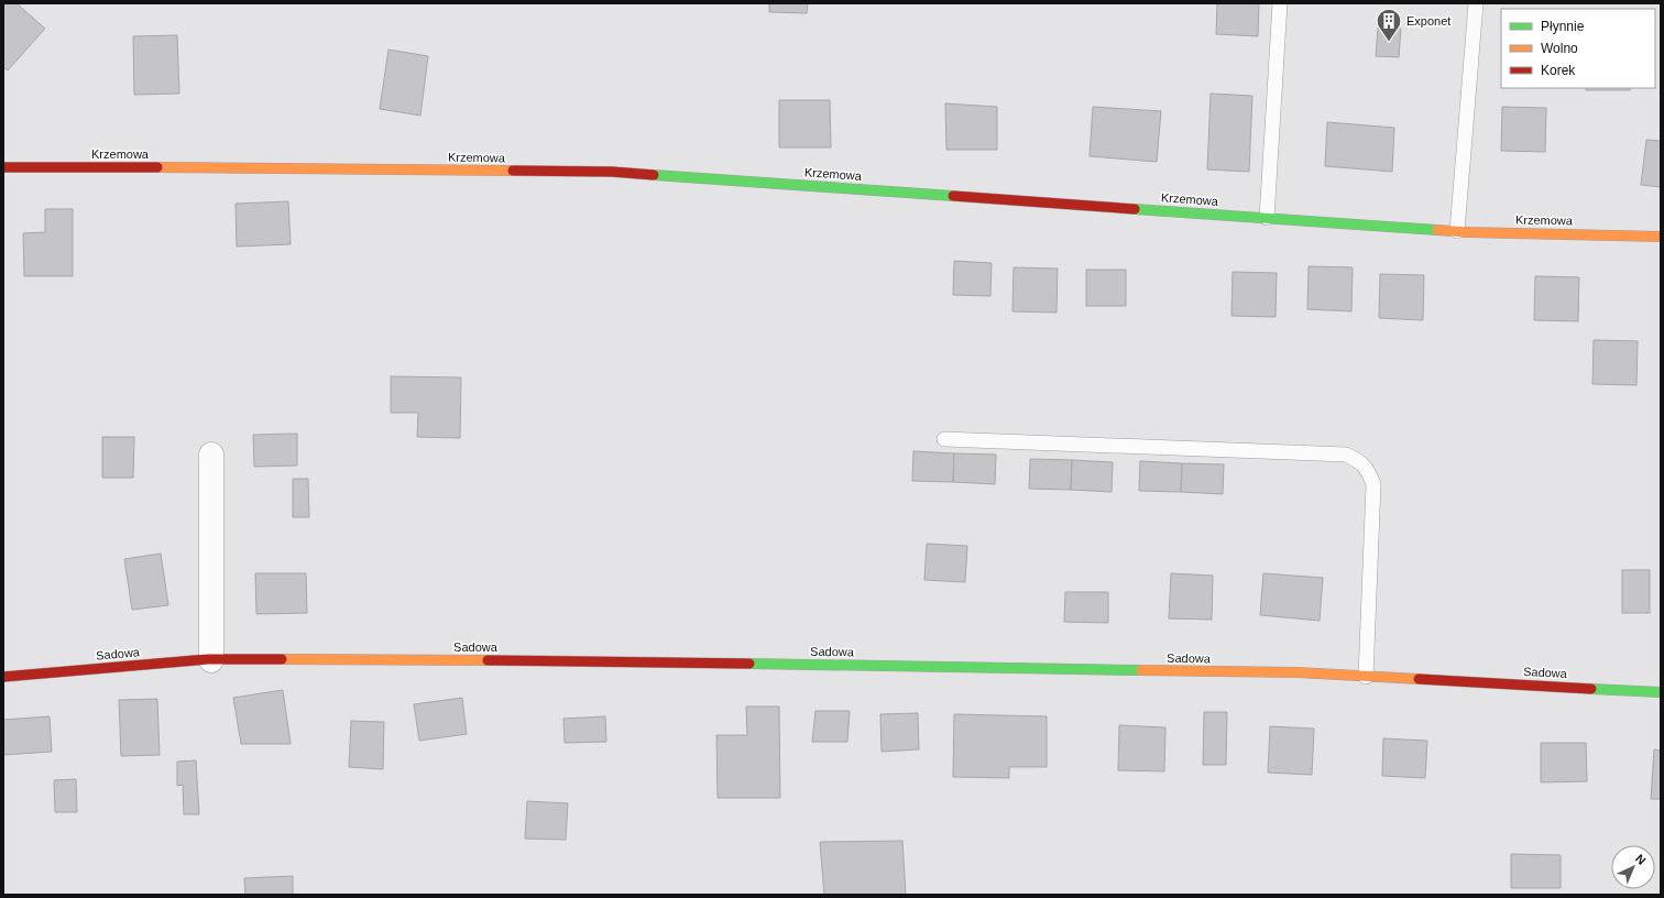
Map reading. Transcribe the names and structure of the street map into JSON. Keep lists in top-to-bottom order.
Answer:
{
  "streets": {
    "street": ["Krzemowa", "Sadowa"]
  },
  "places": {
    "building": ["Exponet"]
  },
  "legend": ["Płynnie", "Wolno", "Korek"],
  "north": "top right"
}
